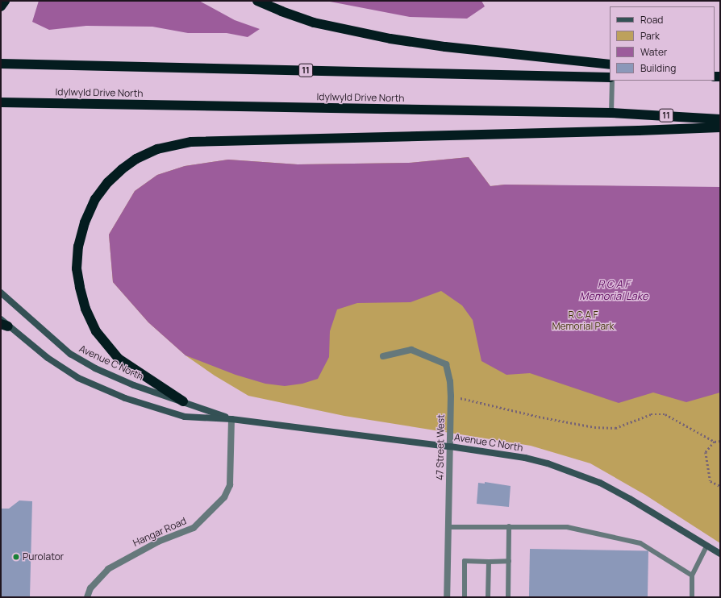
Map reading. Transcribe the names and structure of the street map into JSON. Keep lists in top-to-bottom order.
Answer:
{
  "streets": {
    "highway": ["11", "Idylwyld Drive North"],
    "main road": ["Avenue C North"],
    "street": ["47 Street West", "Hangar Road"]
  },
  "crossings": [
    ["Avenue C North", "47 Street West"],
    ["Avenue C North", "Hangar Road"]
  ],
  "water": ["R C A F Memorial Lake"],
  "parks": ["R C A F Memorial Park"],
  "places": ["Purolator"],
  "legend": [
    "Road",
    "Park",
    "Water",
    "Building"
  ]
}
